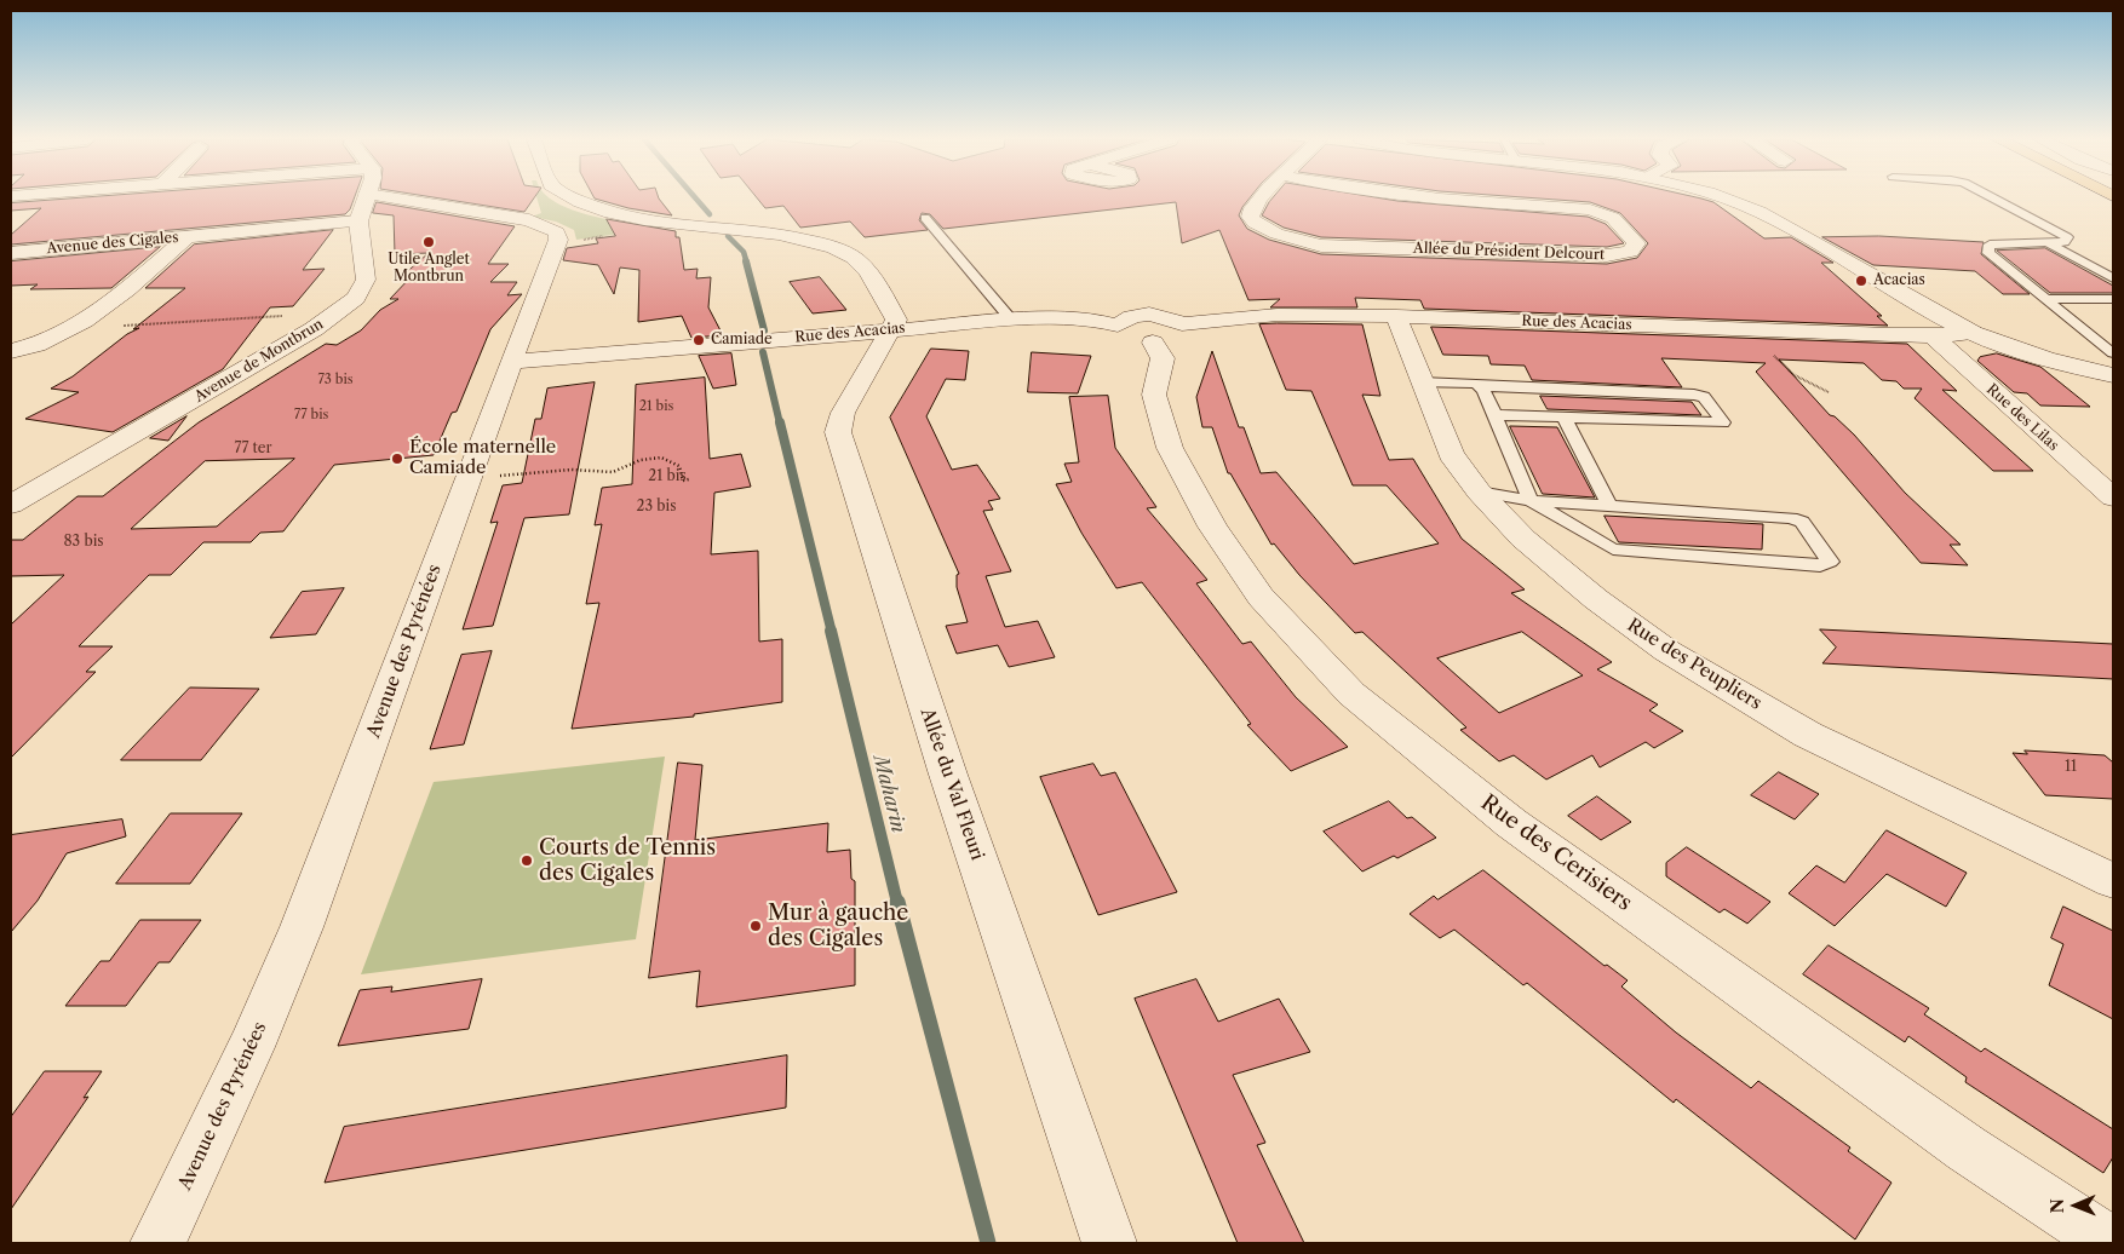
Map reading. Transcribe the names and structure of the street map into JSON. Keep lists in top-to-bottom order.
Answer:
{
  "streets": {
    "street": [
      "Avenue des Cigales",
      "Allée du Président Delcourt",
      "Rue des Acacias",
      "Avenue de Montbrun",
      "Rue des Lilas",
      "Avenue des Pyrénées",
      "Rue des Peupliers",
      "Allée du Val Fleuri",
      "Rue des Cerisiers"
    ]
  },
  "crossings": [
    ["Avenue des Cigales", "Avenue de Montbrun"],
    ["Rue des Acacias", "Rue des Lilas"],
    ["Rue des Acacias", "Avenue des Pyrénées"],
    ["Rue des Acacias", "Rue des Peupliers"],
    ["Rue des Acacias", "Allée du Val Fleuri"],
    ["Rue des Acacias", "Rue des Cerisiers"]
  ],
  "water": ["Maharin"],
  "places": [
    "Utile Anglet Montbrun",
    "Acacias",
    "Camiade",
    "École maternelle Camiade",
    "Courts de Tennis des Cigales",
    "Mur à gauche des Cigales"
  ],
  "house_numbers": [
    "73 bis",
    "21 bis",
    "77 bis",
    "77 ter",
    "21 bis",
    "23 bis",
    "83 bis",
    "11"
  ],
  "north": "left"
}
